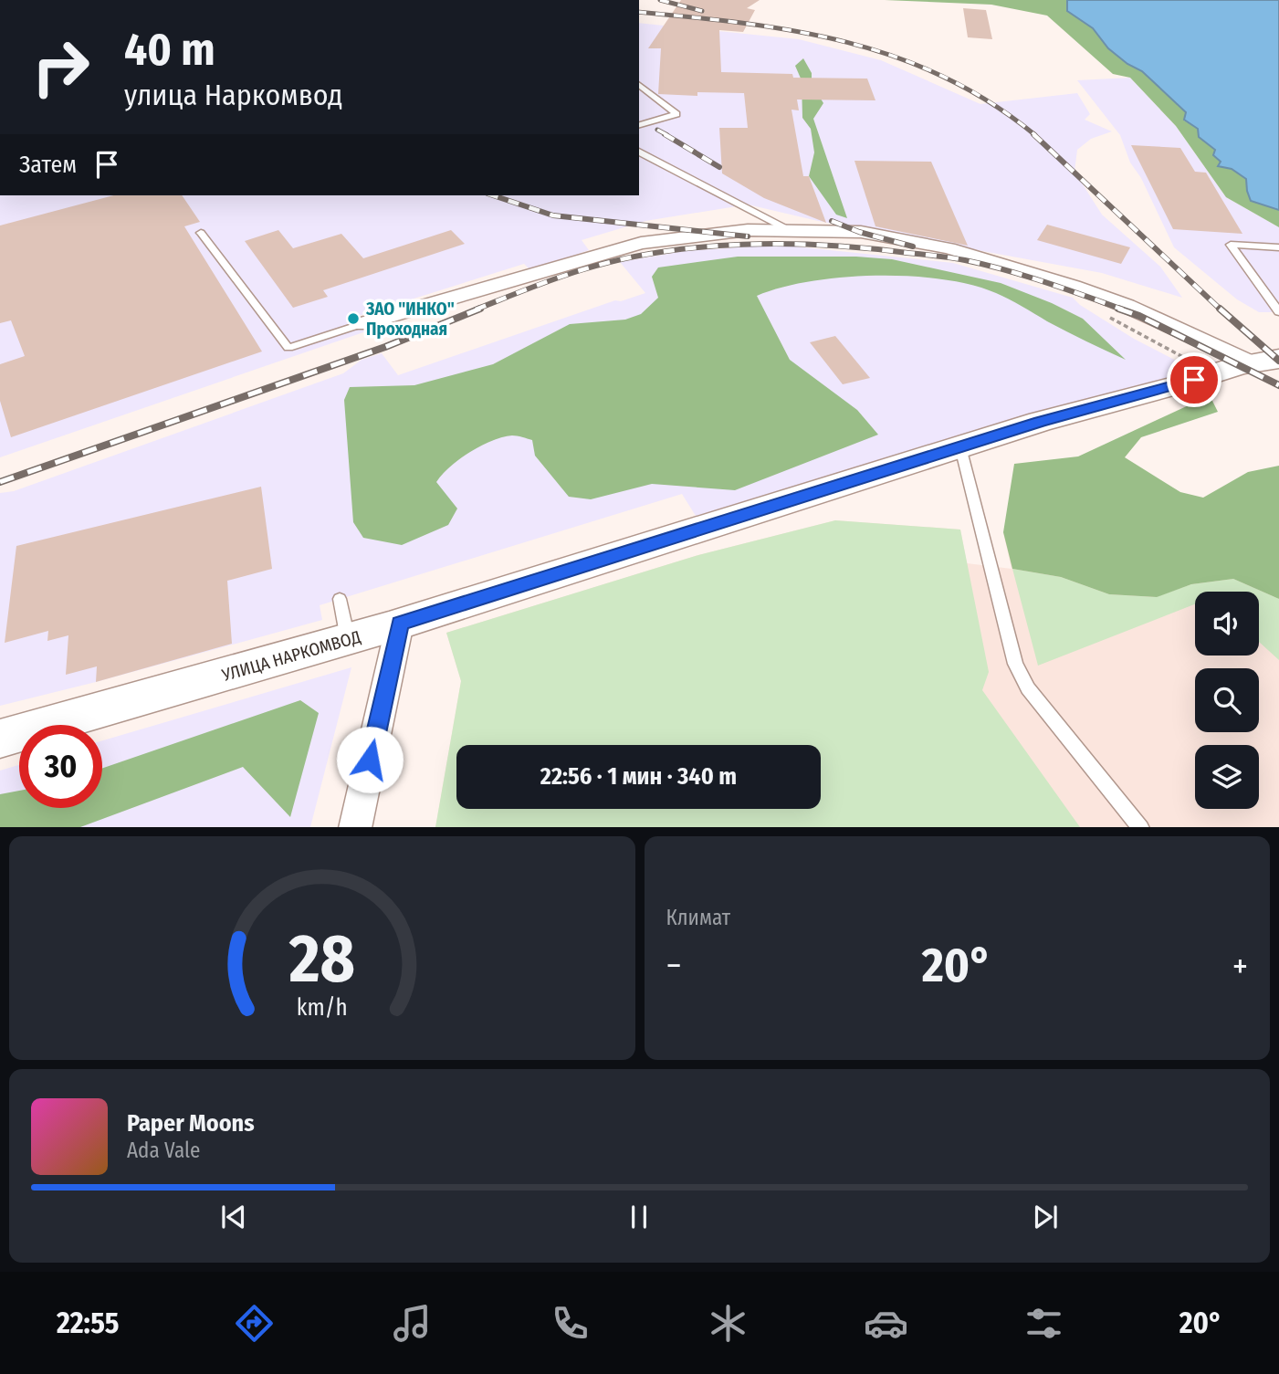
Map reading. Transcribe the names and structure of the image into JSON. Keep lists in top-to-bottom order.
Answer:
{
  "streets": {
    "street": ["УЛИЦА НАРКОМВОД"]
  },
  "places": ["ЗАО \"ИНКО\" Проходная"],
  "page": {
    "turn": ["40 m", "улица Наркомвод"],
    "then": "Затем",
    "limit": "30",
    "trip": "22:56 · 1 мин · 340 m",
    "tile": "Климат",
    "heat": ["−", "20°", "+"],
    "song": ["Paper Moons", "Ada Vale"],
    "tabs": ["22:55", "20°"],
    "gauge": ["28", "km/h"]
  }
}
